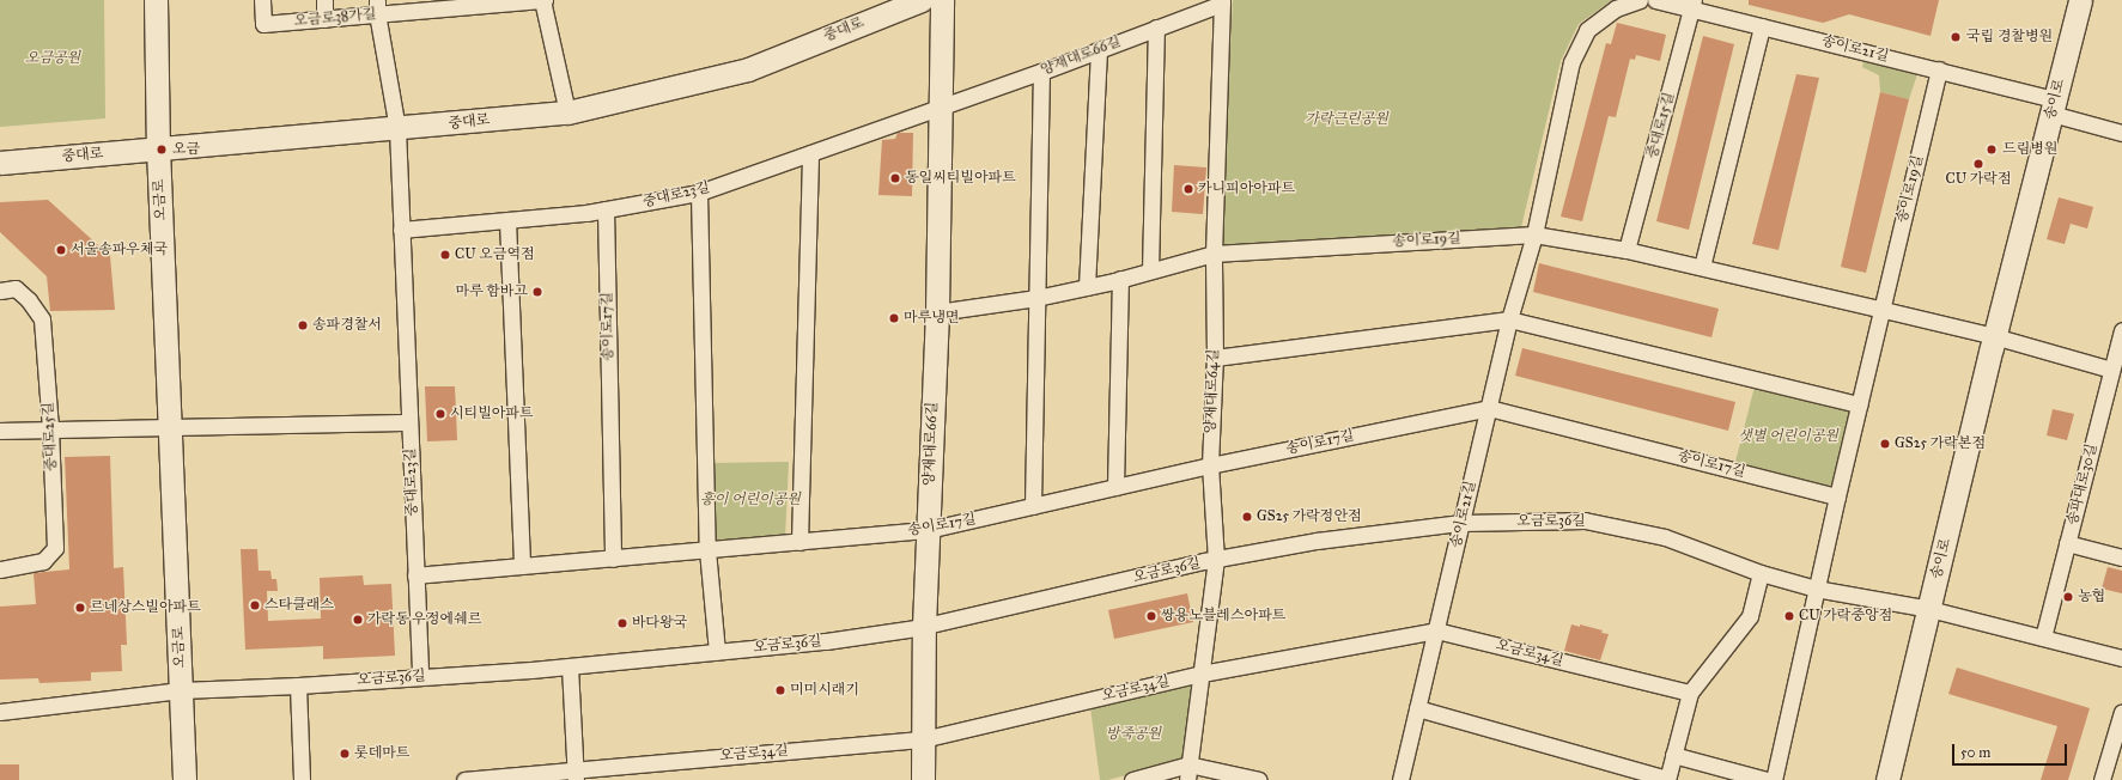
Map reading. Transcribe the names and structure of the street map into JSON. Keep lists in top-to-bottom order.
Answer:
{
  "streets": {
    "main road": [
      "중대로",
      "양재대로66길",
      "송이로",
      "오금로"
    ],
    "street": [
      "오금로38가길",
      "송이로21길",
      "중대로15길",
      "송이로19길",
      "중대로23길",
      "송이로17길",
      "양재대로64길",
      "중대로25길",
      "송파대로30길",
      "오금로36길",
      "오금로34길"
    ]
  },
  "crossings": [
    ["오금로38가길", "중대로23길"],
    ["중대로", "중대로23길"],
    ["중대로", "오금로"],
    ["송이로21길", "송이로"],
    ["송이로21길", "중대로15길"],
    ["송이로21길", "송이로19길"],
    ["송이로21길", "송이로17길"],
    ["송이로21길", "오금로36길"],
    ["송이로21길", "오금로34길"],
    ["양재대로66길", "송이로19길"],
    ["양재대로66길", "중대로23길"],
    ["양재대로66길", "송이로17길"],
    ["양재대로66길", "양재대로64길"],
    ["양재대로66길", "오금로36길"],
    ["양재대로66길", "오금로34길"],
    ["송이로", "송이로19길"],
    ["송이로", "오금로36길"],
    ["중대로15길", "송이로19길"],
    ["송이로19길", "양재대로64길"],
    ["중대로23길", "송이로17길"],
    ["중대로23길", "오금로36길"],
    ["오금로", "오금로36길"],
    ["송이로17길", "양재대로64길"],
    ["양재대로64길", "오금로36길"],
    ["양재대로64길", "오금로34길"],
    ["송파대로30길", "오금로36길"]
  ],
  "parks": [
    "오금공원",
    "가락근린공원",
    "샛별 어린이공원",
    "흥이 어린이공원",
    "방죽공원"
  ],
  "places": [
    "국립 경찰병원",
    "오금",
    "드림병원",
    "CU 가락점",
    "동일씨티빌아파트",
    "카니피아아파트",
    "서울송파우체국",
    "CU 오금역점",
    "마루 함바그",
    "마루냉면",
    "송파경찰서",
    "시티빌아파트",
    "GS25 가락본점",
    "GS25 가락정안점",
    "농협",
    "스타클래스",
    "르네상스빌아파트",
    "쌍용노블레스아파트",
    "CU 가락중앙점",
    "가락동 우정에쉐르",
    "바다왕국",
    "미미시래기",
    "롯데마트"
  ],
  "scale_bar": "50 m"
}
